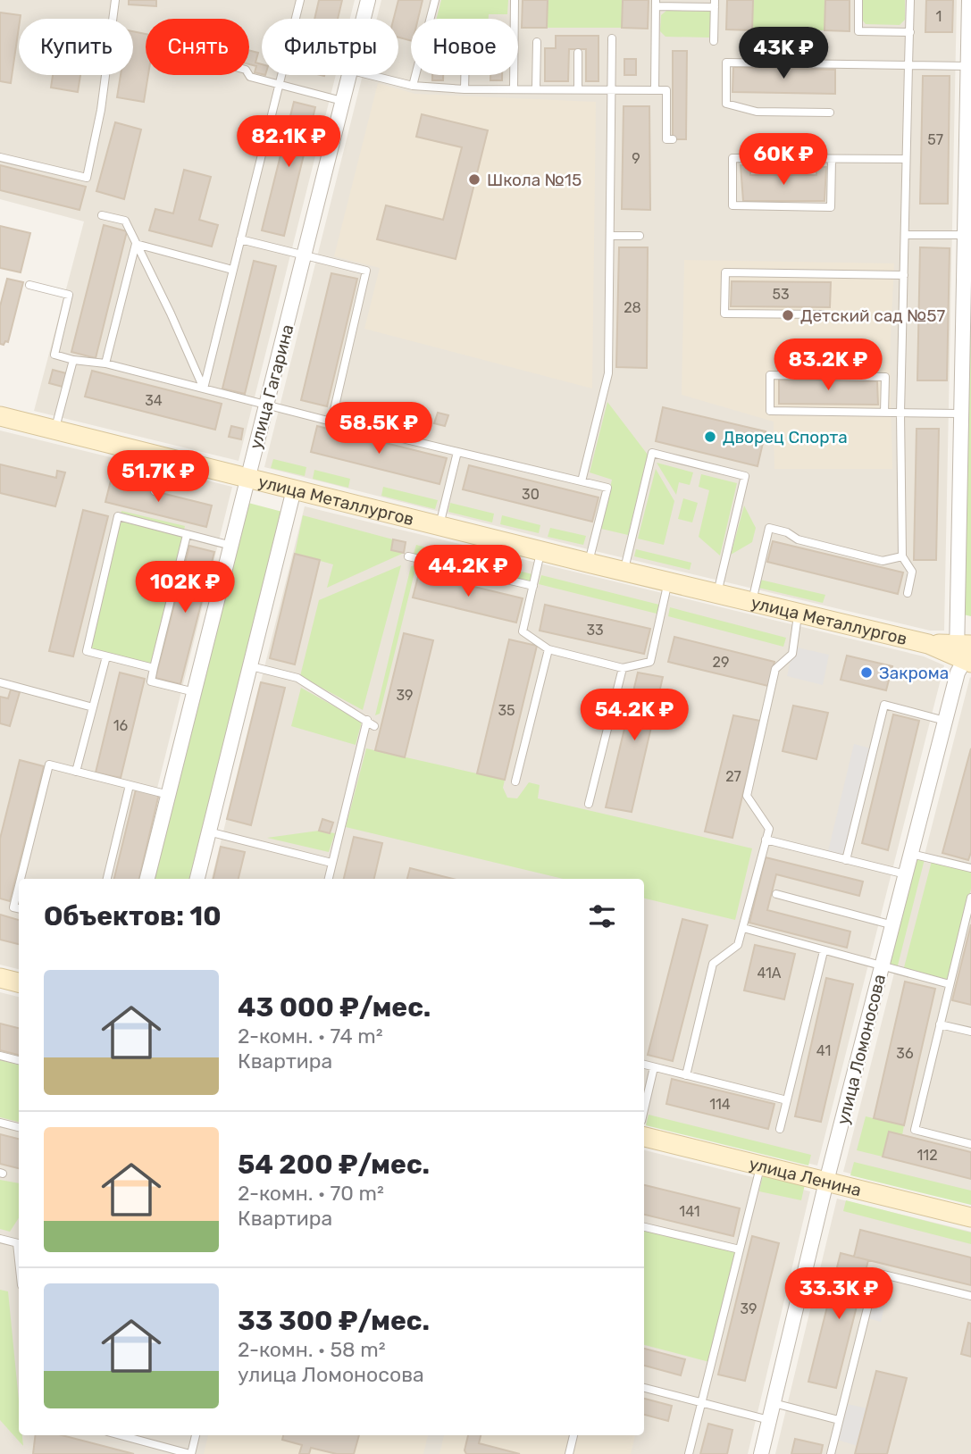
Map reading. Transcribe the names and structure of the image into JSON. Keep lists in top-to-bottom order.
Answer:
{
  "streets": {
    "street": [
      "улица Гагарина",
      "улица Металлургов",
      "улица Ломоносова",
      "улица Ленина"
    ]
  },
  "crossings": [
    ["улица Гагарина", "улица Металлургов"],
    ["улица Металлургов", "улица Ломоносова"],
    ["улица Ломоносова", "улица Ленина"]
  ],
  "places": [
    "Школа №15",
    "Детский сад №57",
    "Дворец Спорта",
    "Закрома"
  ],
  "house_numbers": [
    "1",
    "57",
    "9",
    "53",
    "28",
    "34",
    "30",
    "33",
    "29",
    "39",
    "35",
    "16",
    "27",
    "41А",
    "41",
    "36",
    "114",
    "112",
    "141",
    "39"
  ],
  "page": {
    "chip": [
      "Купить",
      "Снять",
      "Фильтры",
      "Новое"
    ],
    "price": [
      "43K ₽",
      "82.1K ₽",
      "60K ₽",
      "83.2K ₽",
      "58.5K ₽",
      "51.7K ₽",
      "44.2K ₽",
      "102K ₽",
      "54.2K ₽",
      "33.3K ₽"
    ],
    "heading": "Объектов: 10",
    "list": [
      {
        "name": "43 000 ₽/мес.",
        "note": "2-комн. · 74 m² · Квартира"
      },
      {
        "name": "54 200 ₽/мес.",
        "note": "2-комн. · 70 m² · Квартира"
      },
      {
        "name": "33 300 ₽/мес.",
        "note": "2-комн. · 58 m² · улица Ломоносова"
      }
    ]
  }
}
